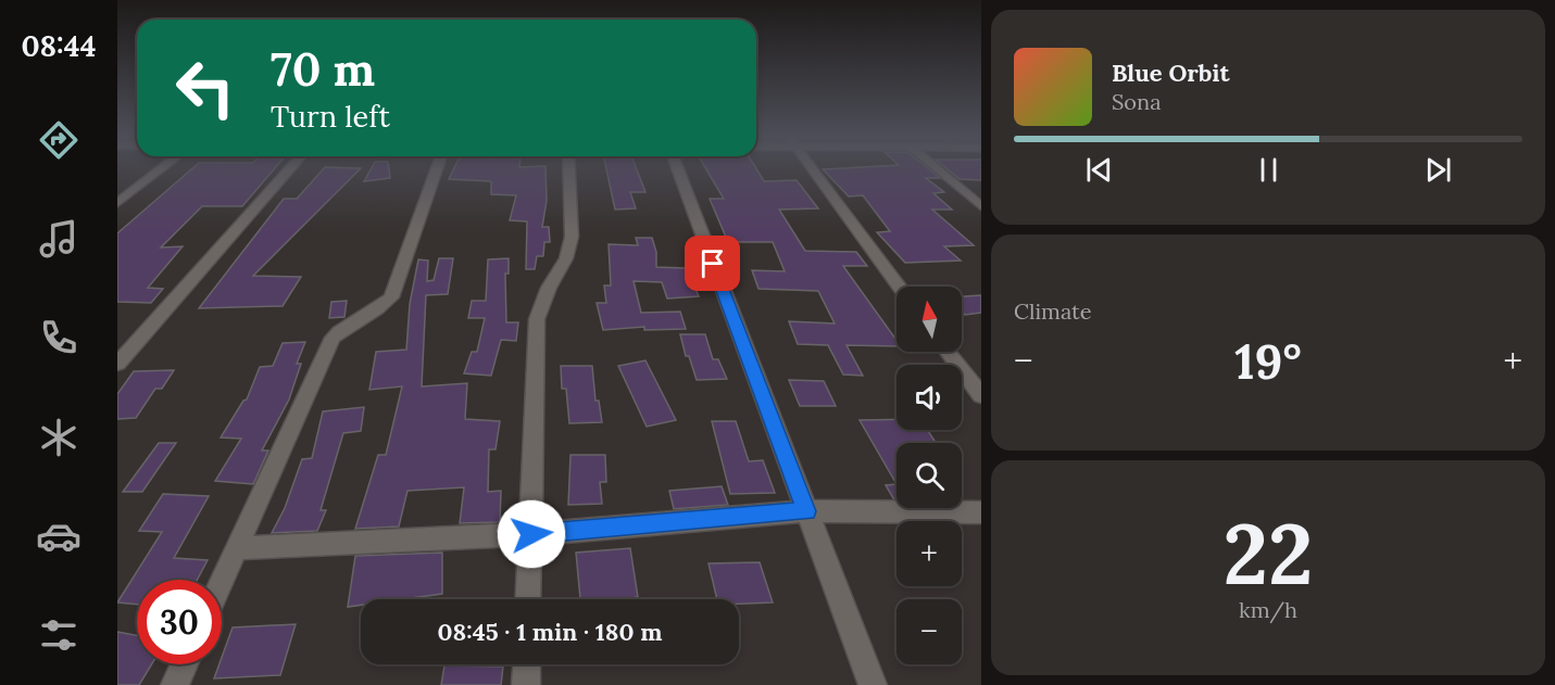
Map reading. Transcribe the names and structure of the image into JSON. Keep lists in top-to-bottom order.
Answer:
{
  "north": "top",
  "page": {
    "tabs": "08:44",
    "turn": ["70 m", "Turn left"],
    "song": ["Blue Orbit", "Sona"],
    "tile": [
      "Climate",
      ["22", "km/h"]
    ],
    "map_buttons": ["+", "−"],
    "heat": ["−", "19°", "+"],
    "limit": "30",
    "trip": "08:45 · 1 min · 180 m"
  }
}
